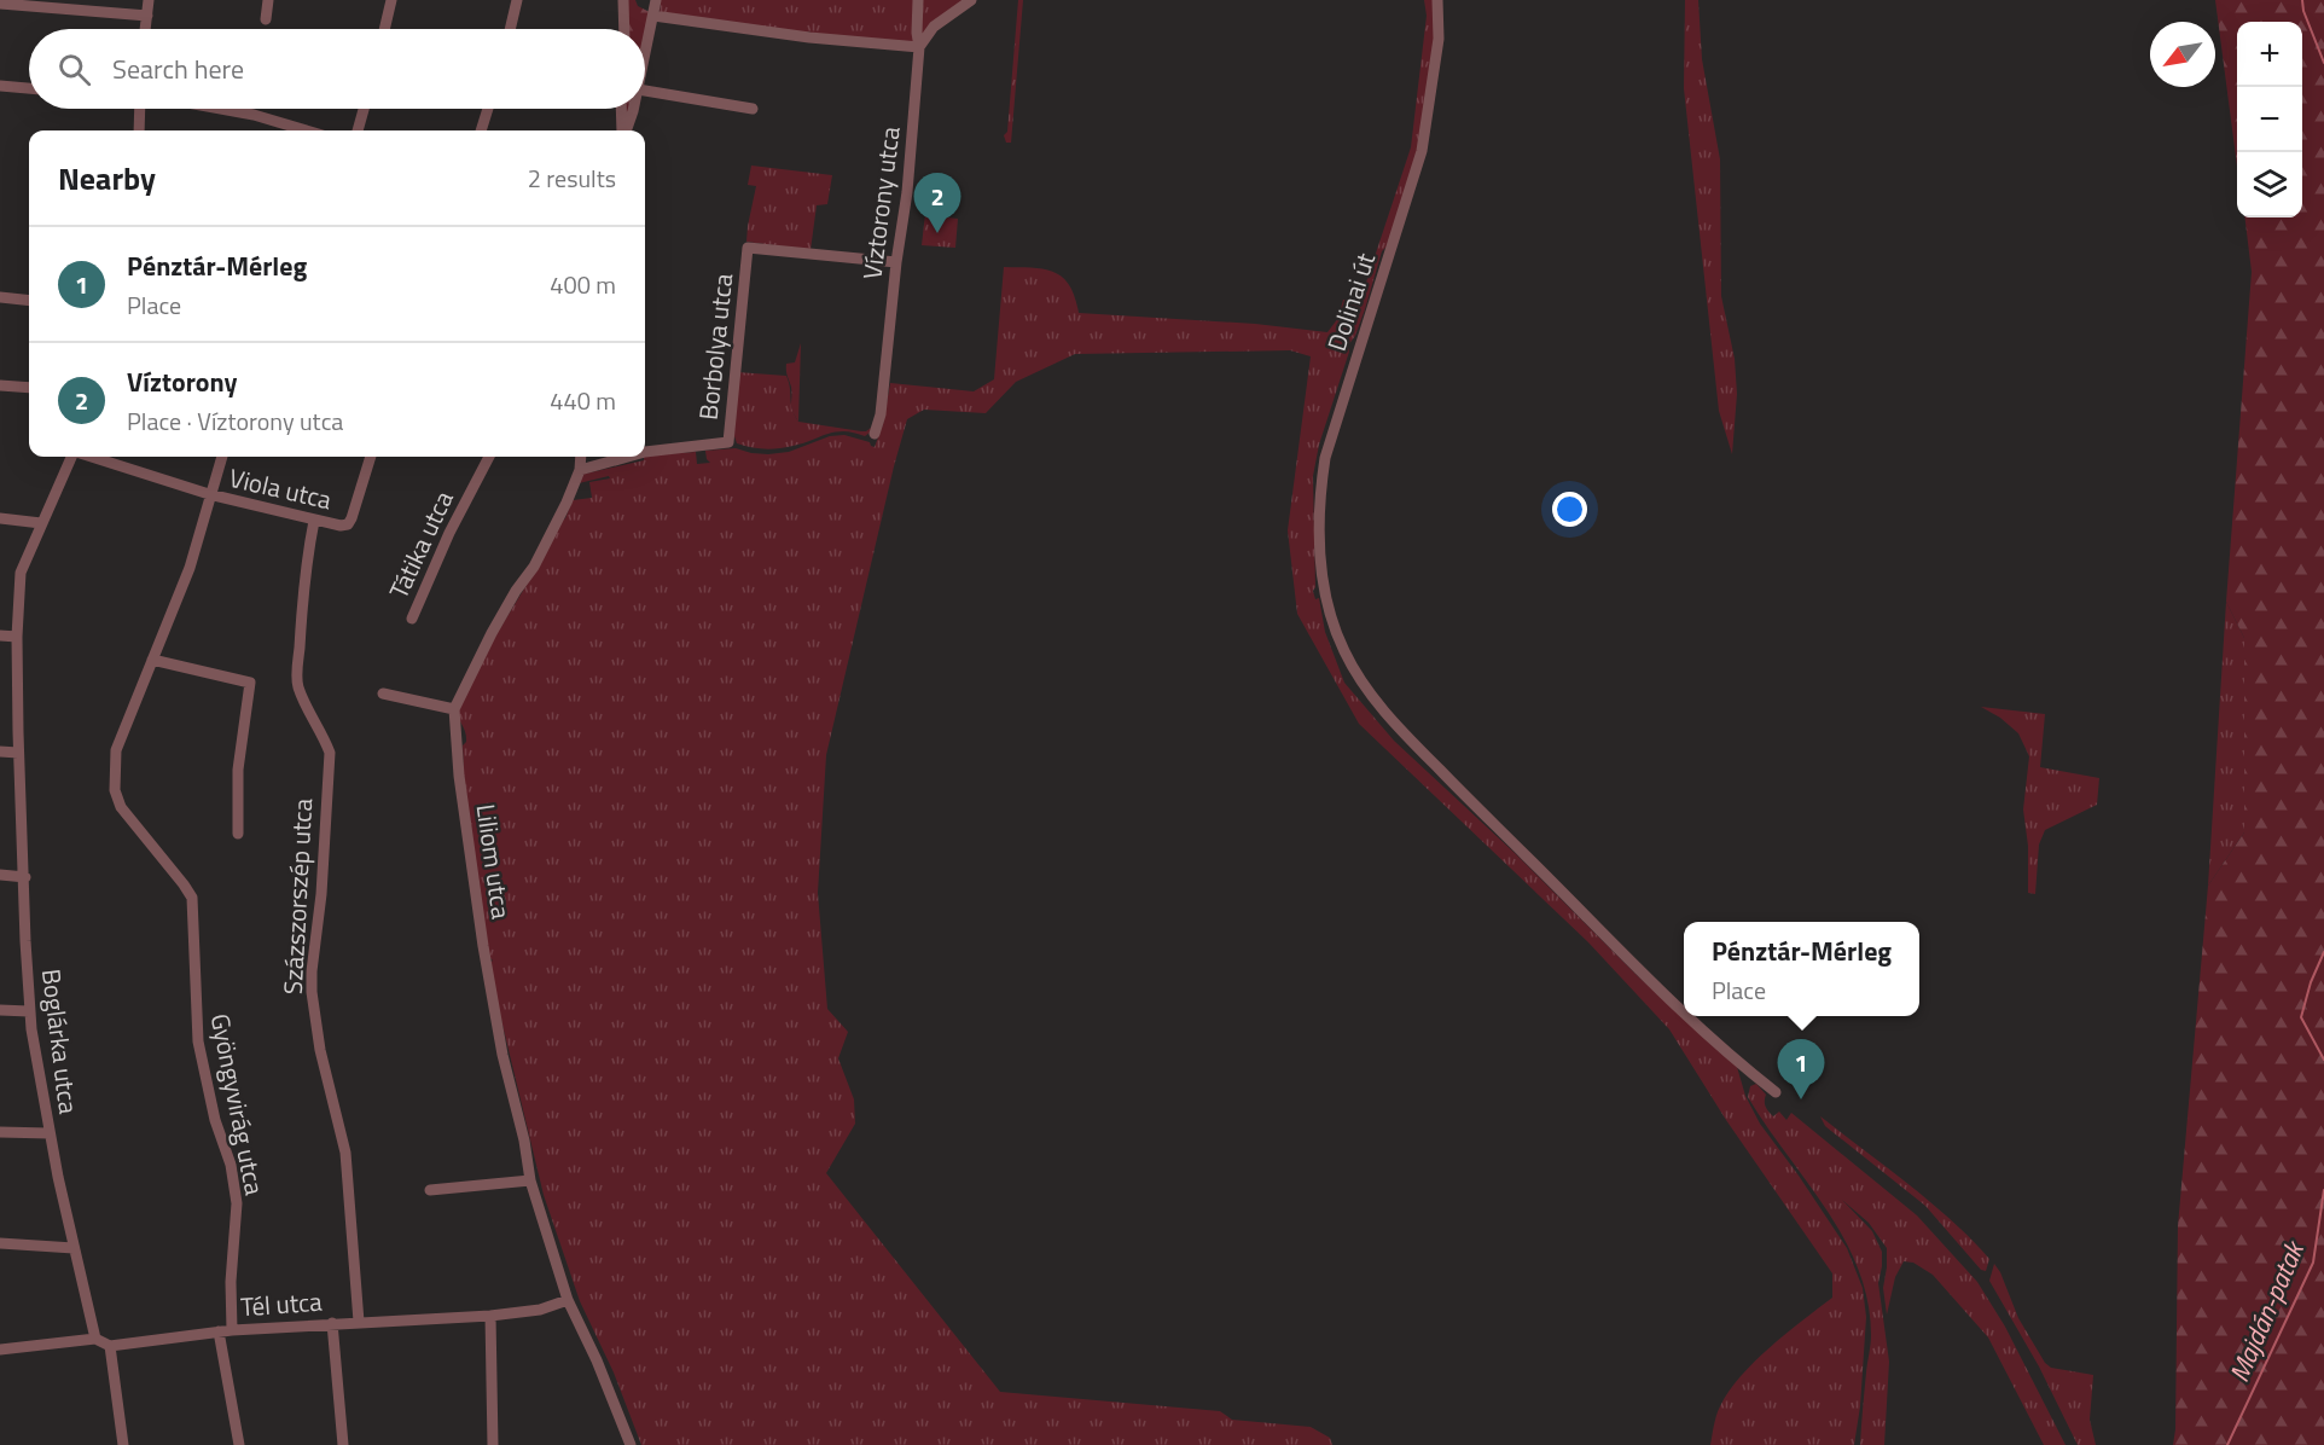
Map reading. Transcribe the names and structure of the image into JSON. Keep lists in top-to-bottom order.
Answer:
{
  "streets": {
    "street": [
      "Víztorony utca",
      "Dolinai út",
      "Borbolya utca",
      "Viola utca",
      "Tátika utca",
      "Liliom utca",
      "Százszorszép utca",
      "Boglárka utca",
      "Gyöngyvirág utca",
      "Tél utca"
    ]
  },
  "crossings": [
    ["Víztorony utca", "Borbolya utca"],
    ["Viola utca", "Százszorszép utca"],
    ["Viola utca", "Gyöngyvirág utca"],
    ["Liliom utca", "Tél utca"],
    ["Százszorszép utca", "Tél utca"],
    ["Gyöngyvirág utca", "Tél utca"]
  ],
  "water": ["Majdán-patak"],
  "north": "bottom left",
  "page": {
    "map_buttons": ["+", "−"],
    "search": "Search here",
    "heading": ["Nearby", "2 results"],
    "pins": ["2", "1"],
    "list": [
      {
        "mark": "1",
        "name": "Pénztár-Mérleg",
        "note": "Place",
        "value": "400 m"
      },
      {
        "mark": "2",
        "name": "Víztorony",
        "note": "Place · Víztorony utca",
        "value": "440 m"
      }
    ],
    "popup": ["Pénztár-Mérleg", "Place"]
  }
}
